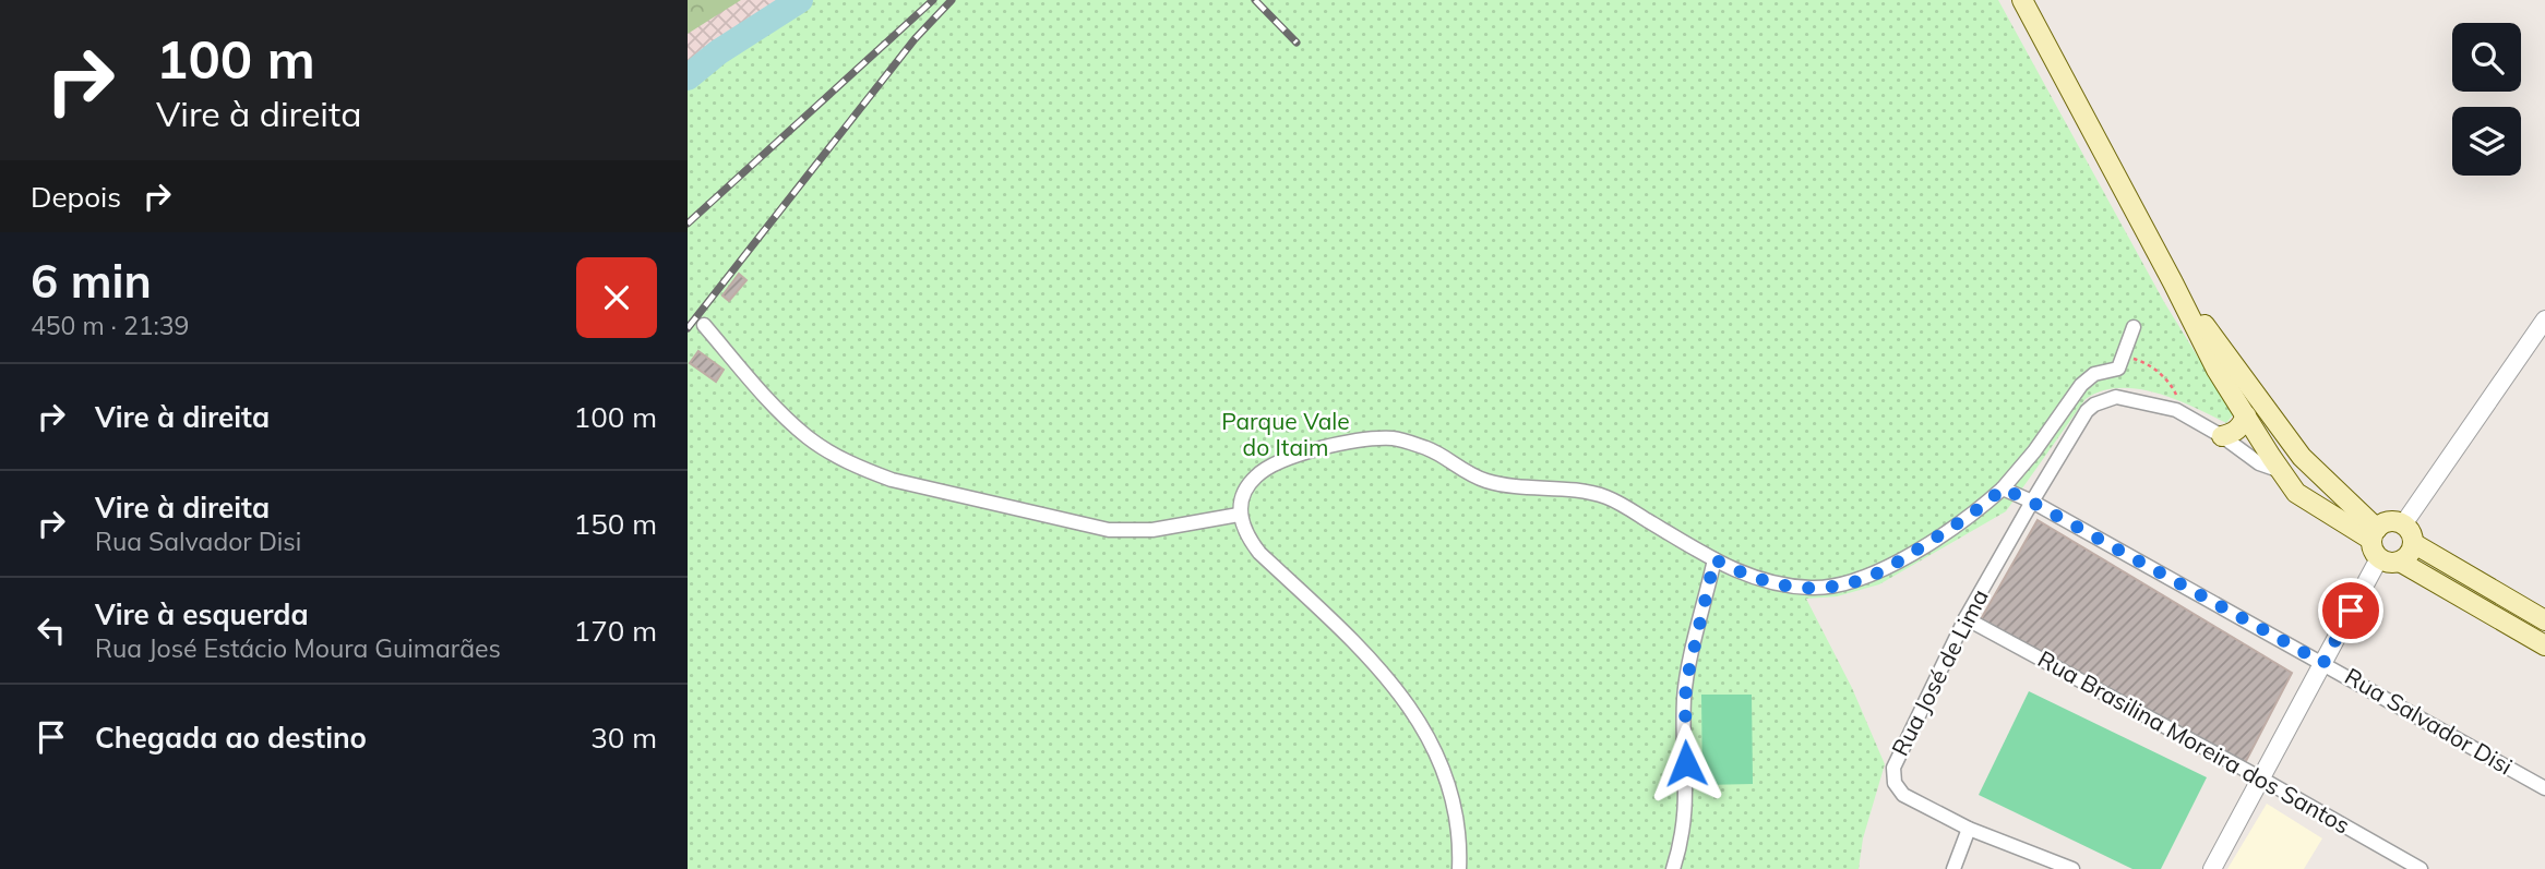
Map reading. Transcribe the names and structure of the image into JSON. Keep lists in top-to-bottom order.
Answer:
{
  "streets": {
    "street": ["Rua José de Lima", "Rua Salvador Disi", "Rua Brasilina Moreira dos Santos"]
  },
  "crossings": [
    ["Rua José de Lima", "Rua Salvador Disi"],
    ["Rua José de Lima", "Rua Brasilina Moreira dos Santos"]
  ],
  "parks": ["Parque Vale do Itaim"],
  "page": {
    "turn": ["100 m", "Vire à direita"],
    "then": "Depois",
    "heading": ["6 min", "450 m · 21:39"],
    "list": [
      {
        "name": "Vire à direita",
        "value": "100 m"
      },
      {
        "name": "Vire à direita",
        "note": "Rua Salvador Disi",
        "value": "150 m"
      },
      {
        "name": "Vire à esquerda",
        "note": "Rua José Estácio Moura Guimarães",
        "value": "170 m"
      },
      {
        "name": "Chegada ao destino",
        "value": "30 m"
      }
    ]
  }
}
